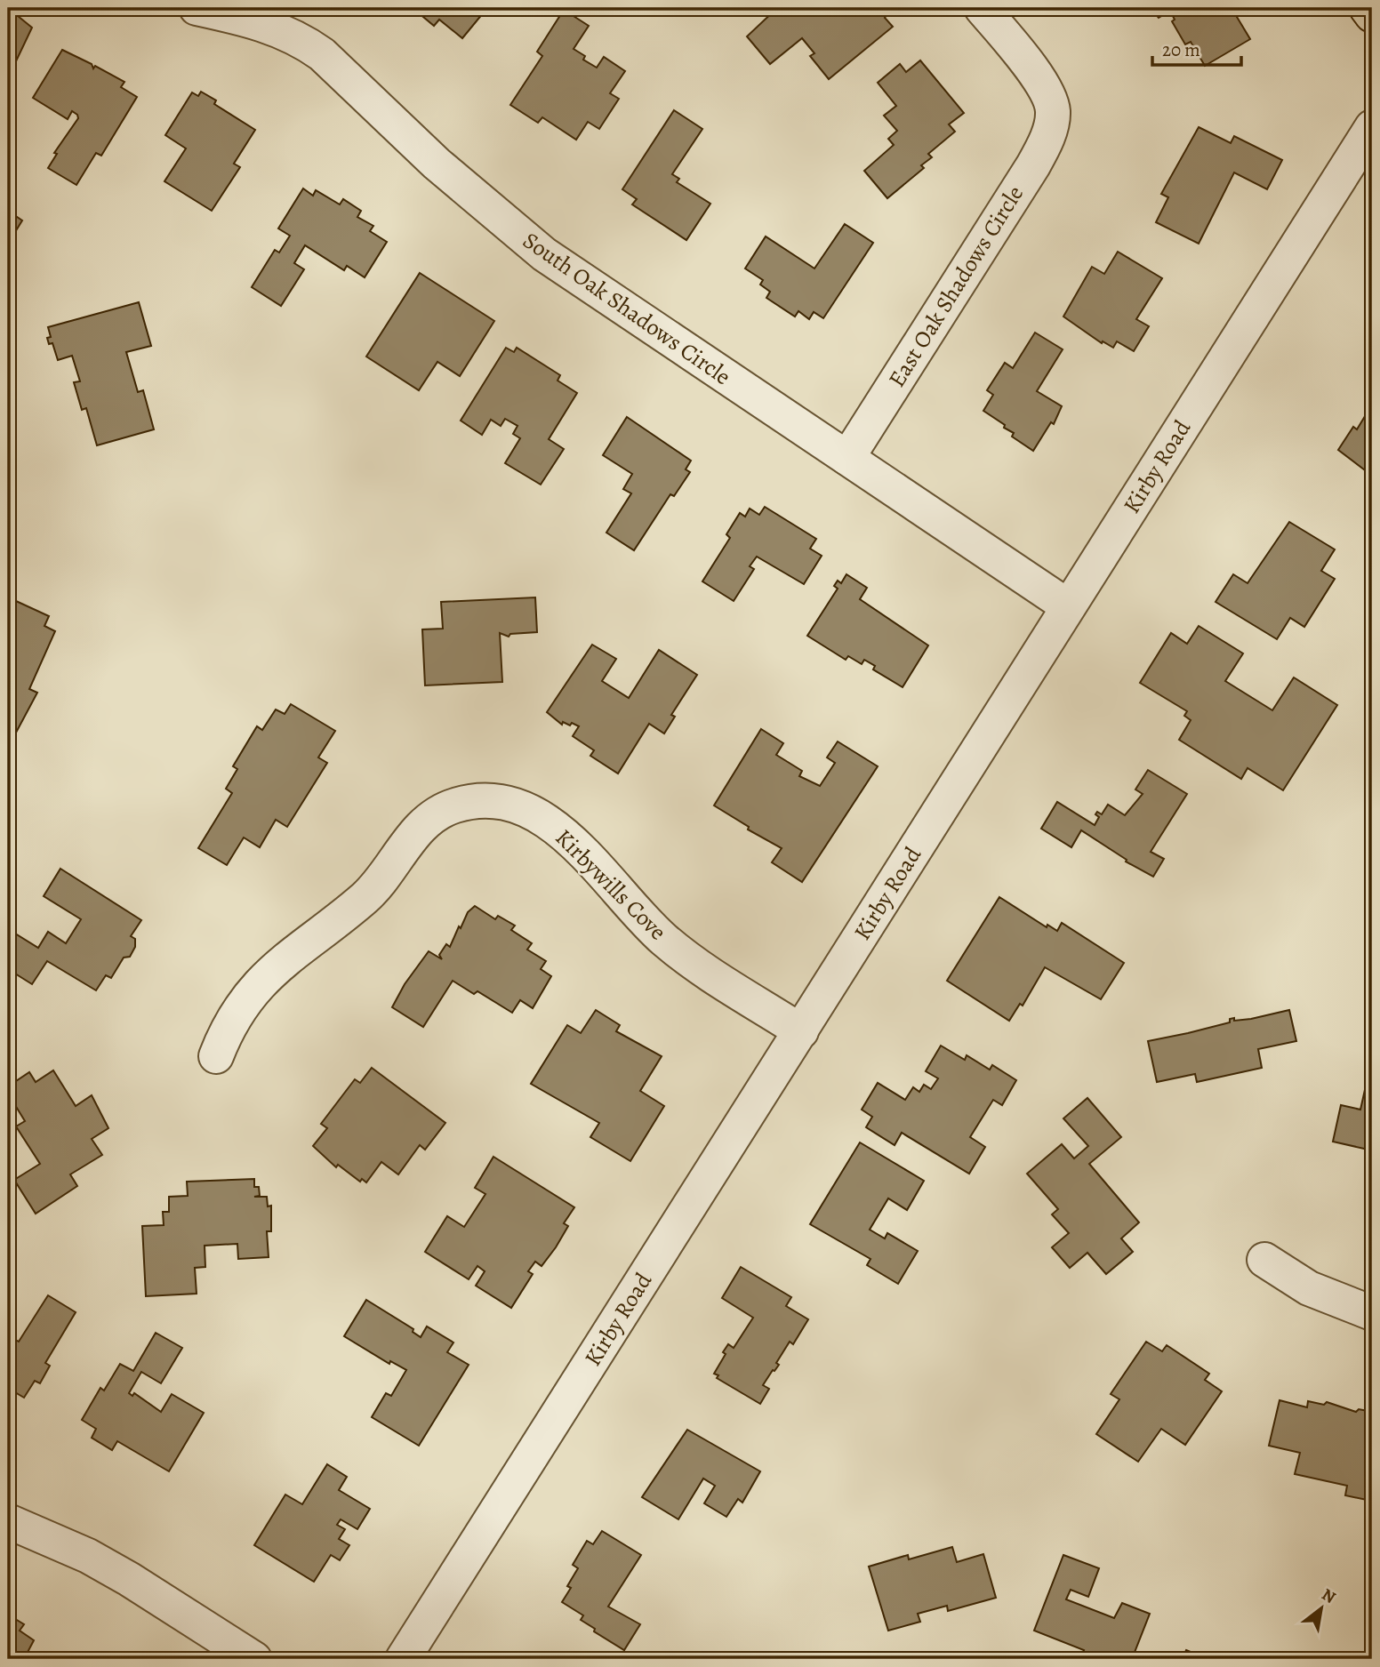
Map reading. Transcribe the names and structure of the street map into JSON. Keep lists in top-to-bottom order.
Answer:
{
  "streets": {
    "street": [
      "East Oak Shadows Circle",
      "South Oak Shadows Circle",
      "Kirby Road",
      "Kirbywills Cove"
    ]
  },
  "crossings": [
    ["East Oak Shadows Circle", "South Oak Shadows Circle"],
    ["South Oak Shadows Circle", "Kirby Road"],
    ["Kirby Road", "Kirbywills Cove"]
  ],
  "scale_bar": "20 m",
  "north": "top right"
}
